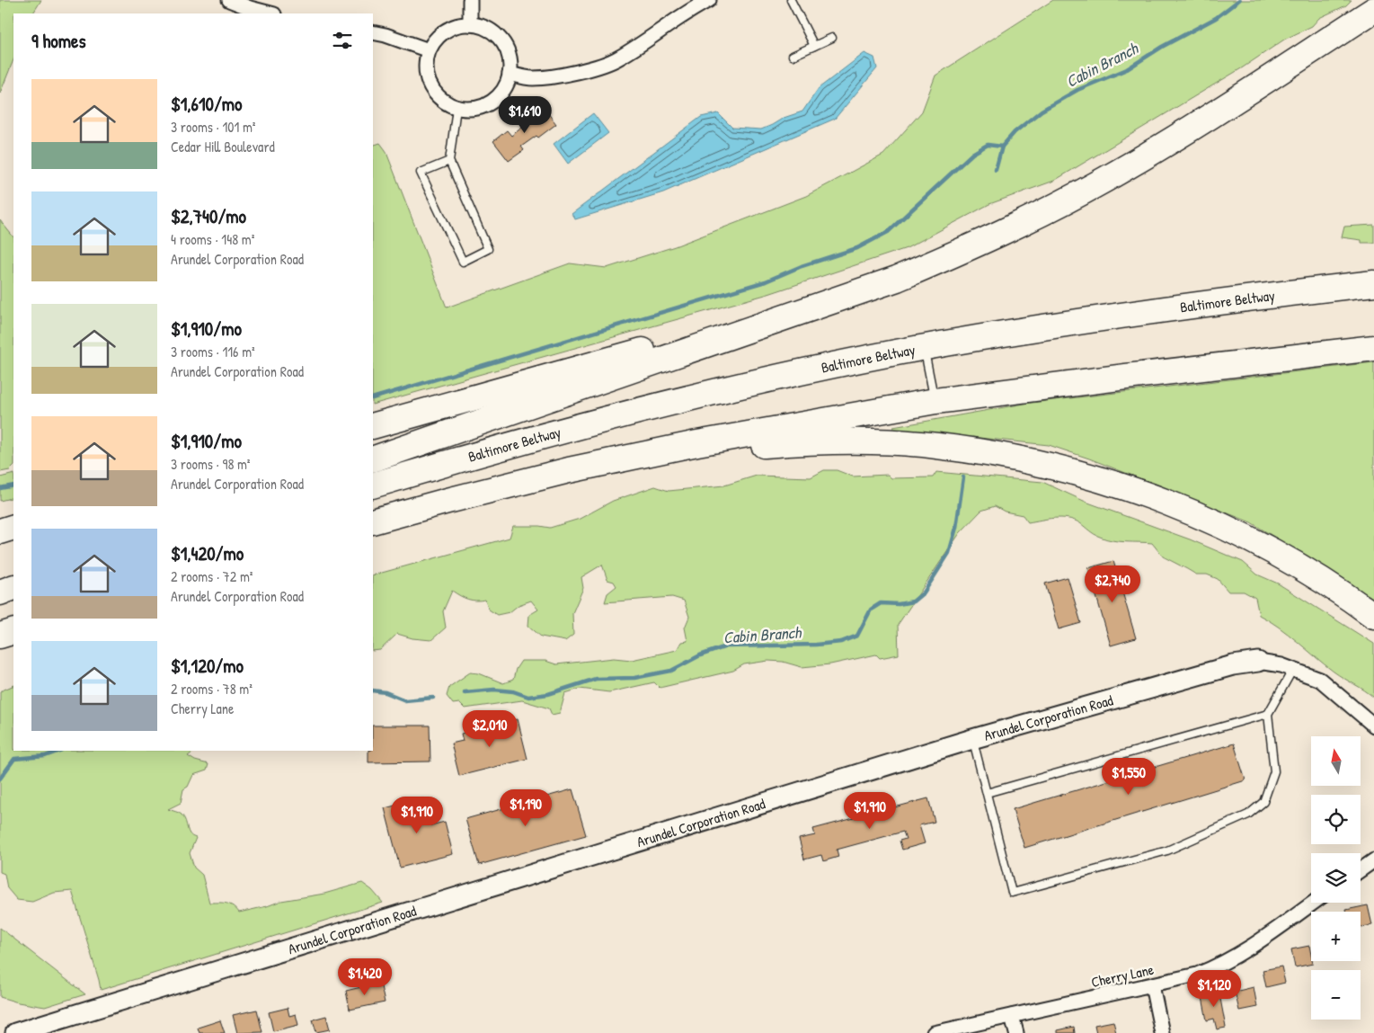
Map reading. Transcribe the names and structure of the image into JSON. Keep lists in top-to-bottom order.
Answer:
{
  "streets": {
    "highway": ["Baltimore Beltway"],
    "street": ["Arundel Corporation Road", "Cherry Lane"]
  },
  "water": ["Cabin Branch"],
  "north": "top",
  "page": {
    "heading": "9 homes",
    "list": [
      {
        "name": "$1,610/mo",
        "note": "3 rooms · 101 m² · Cedar Hill Boulevard"
      },
      {
        "name": "$2,740/mo",
        "note": "4 rooms · 148 m² · Arundel Corporation Road"
      },
      {
        "name": "$1,910/mo",
        "note": "3 rooms · 116 m² · Arundel Corporation Road"
      },
      {
        "name": "$1,910/mo",
        "note": "3 rooms · 98 m² · Arundel Corporation Road"
      },
      {
        "name": "$1,420/mo",
        "note": "2 rooms · 72 m² · Arundel Corporation Road"
      },
      {
        "name": "$1,120/mo",
        "note": "2 rooms · 78 m² · Cherry Lane"
      }
    ],
    "price": [
      "$1,610",
      "$2,740",
      "$2,010",
      "$1,550",
      "$1,190",
      "$1,910",
      "$1,910",
      "$1,420",
      "$1,120"
    ],
    "map_buttons": ["+", "−"]
  }
}
